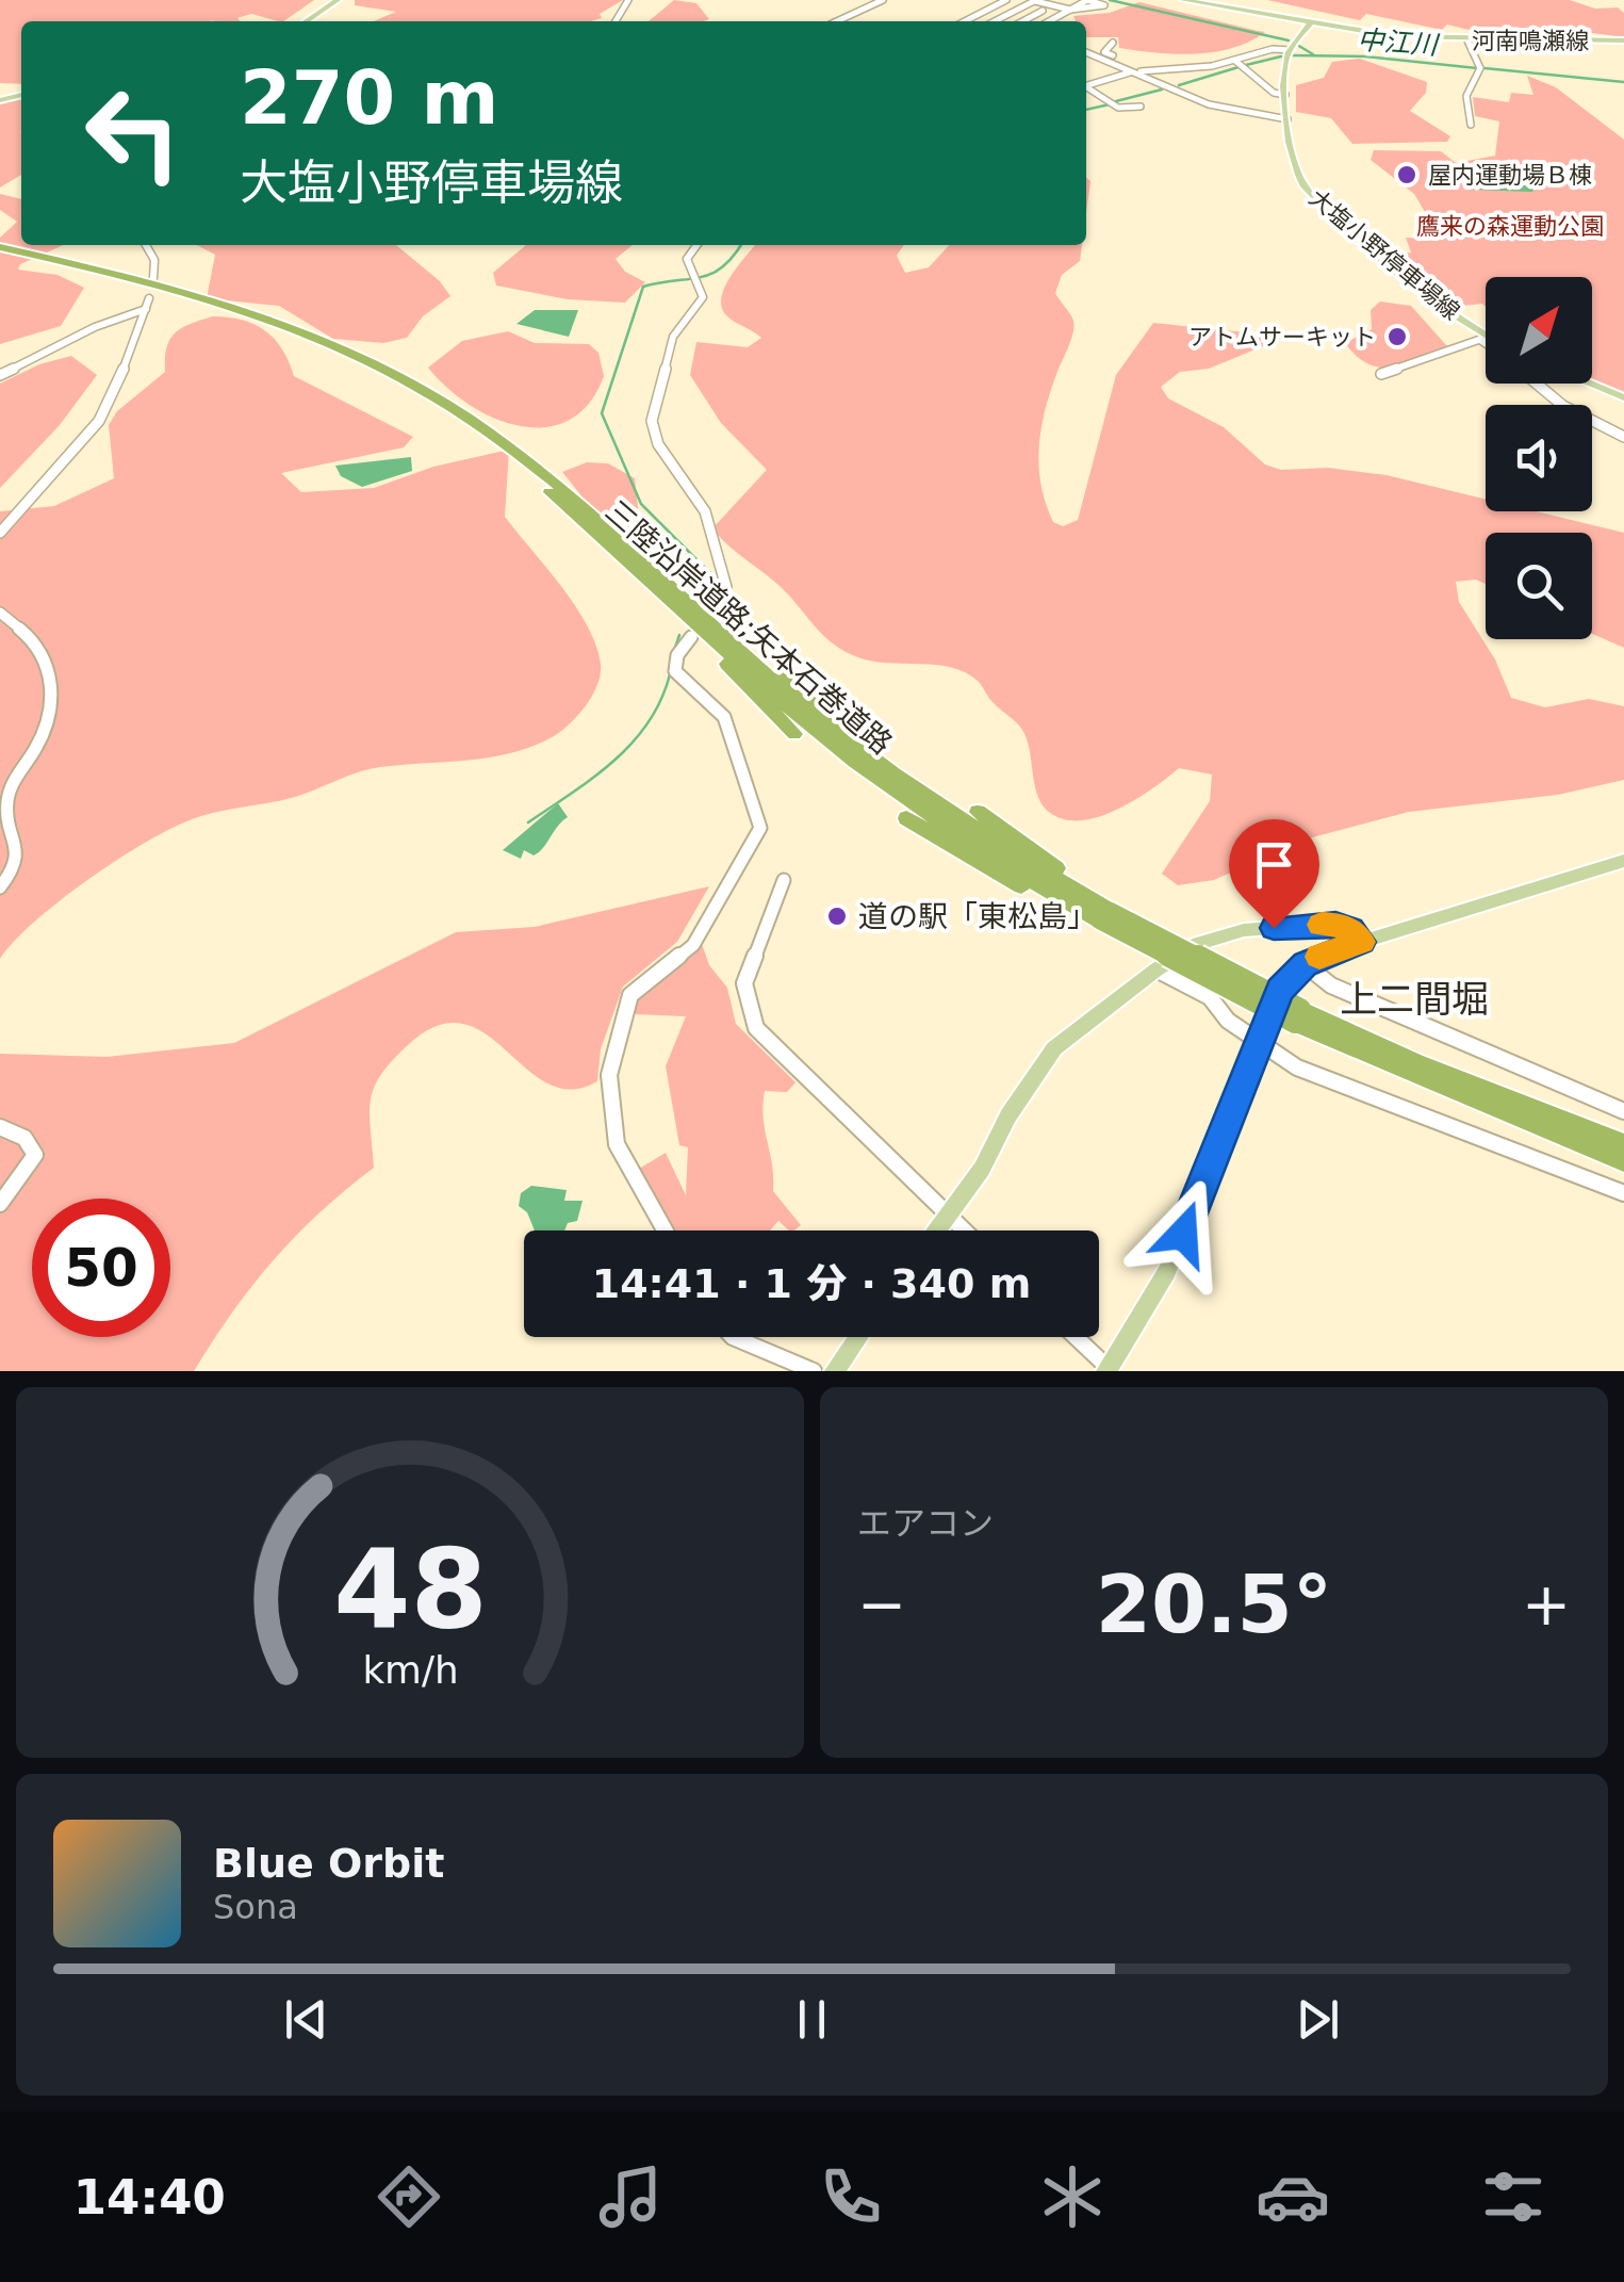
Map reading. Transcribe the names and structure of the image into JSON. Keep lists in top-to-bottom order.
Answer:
{
  "streets": {
    "highway": ["三陸沿岸道路;矢本石巻道路"],
    "main road": ["河南鳴瀬線", "大塩小野停車場線"]
  },
  "districts": ["上二間堀"],
  "water": ["中江川"],
  "parks": ["鷹来の森運動公園"],
  "places": ["屋内運動場Ｂ棟", "アトムサーキット", "道の駅「東松島」"],
  "north": "top right",
  "page": {
    "turn": ["270 m", "大塩小野停車場線"],
    "limit": "50",
    "trip": "14:41 · 1 分 · 340 m",
    "tile": "エアコン",
    "heat": ["−", "20.5°", "+"],
    "song": ["Blue Orbit", "Sona"],
    "tabs": "14:40",
    "gauge": ["48", "km/h"]
  }
}
